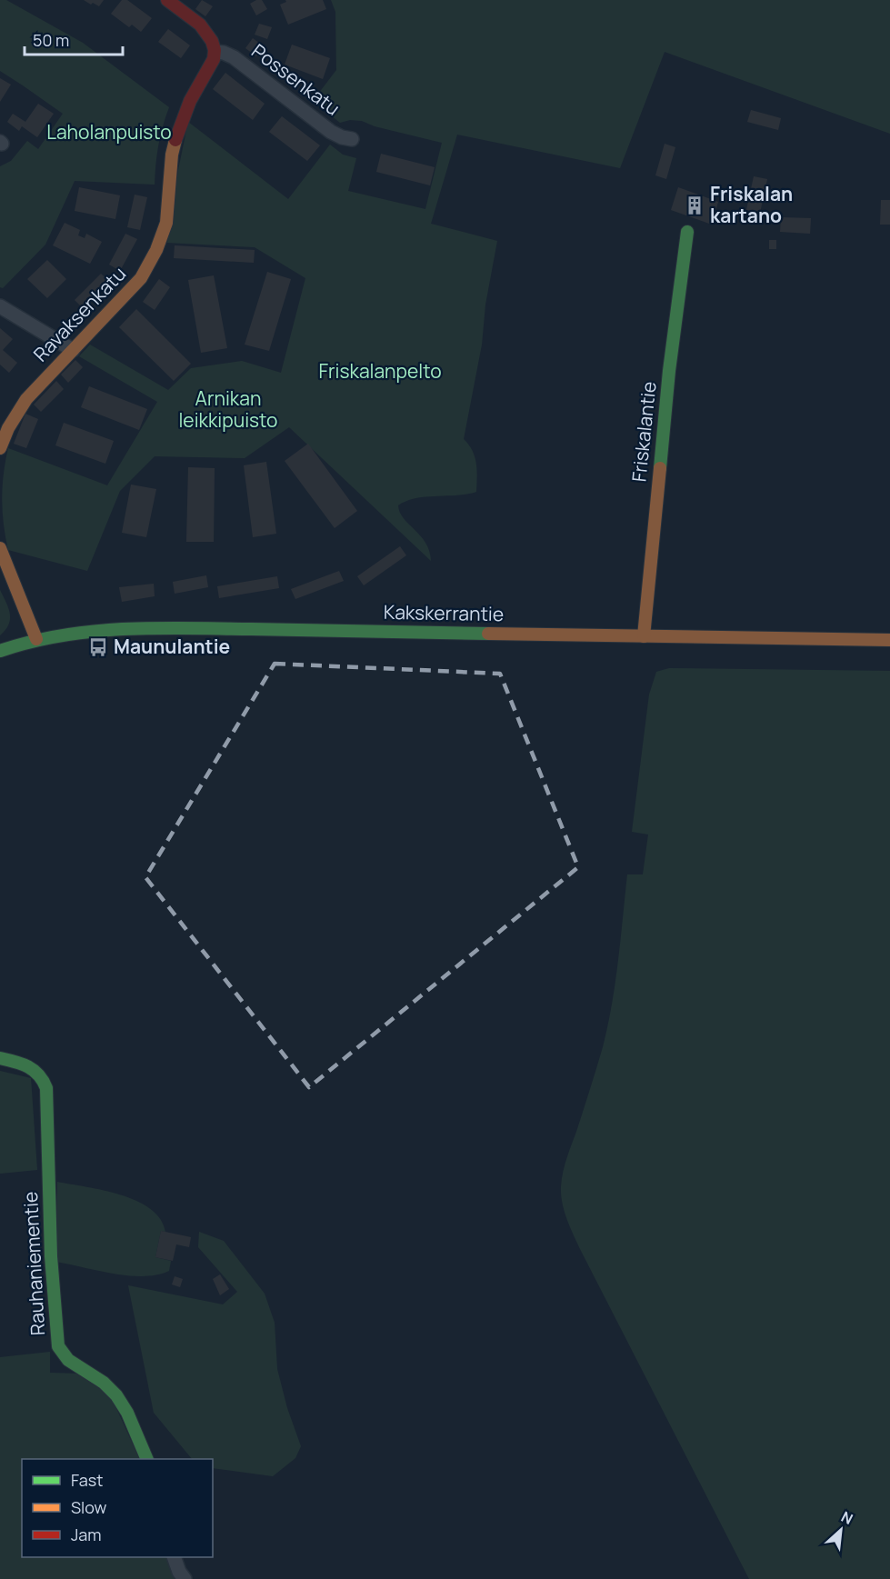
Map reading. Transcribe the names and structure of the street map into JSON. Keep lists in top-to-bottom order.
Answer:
{
  "streets": {
    "street": [
      "Possenkatu",
      "Ravaksenkatu",
      "Friskalantie",
      "Kakskerrantie",
      "Rauhaniementie"
    ]
  },
  "crossings": [
    ["Possenkatu", "Ravaksenkatu"],
    ["Friskalantie", "Kakskerrantie"]
  ],
  "parks": ["Laholanpuisto", "Friskalanpelto", "Arnikan leikkipuisto"],
  "places": {
    "building": ["Friskalan kartano"],
    "bus stop": ["Maunulantie"]
  },
  "legend": ["Fast", "Slow", "Jam"],
  "scale_bar": "50 m",
  "north": "top right"
}
